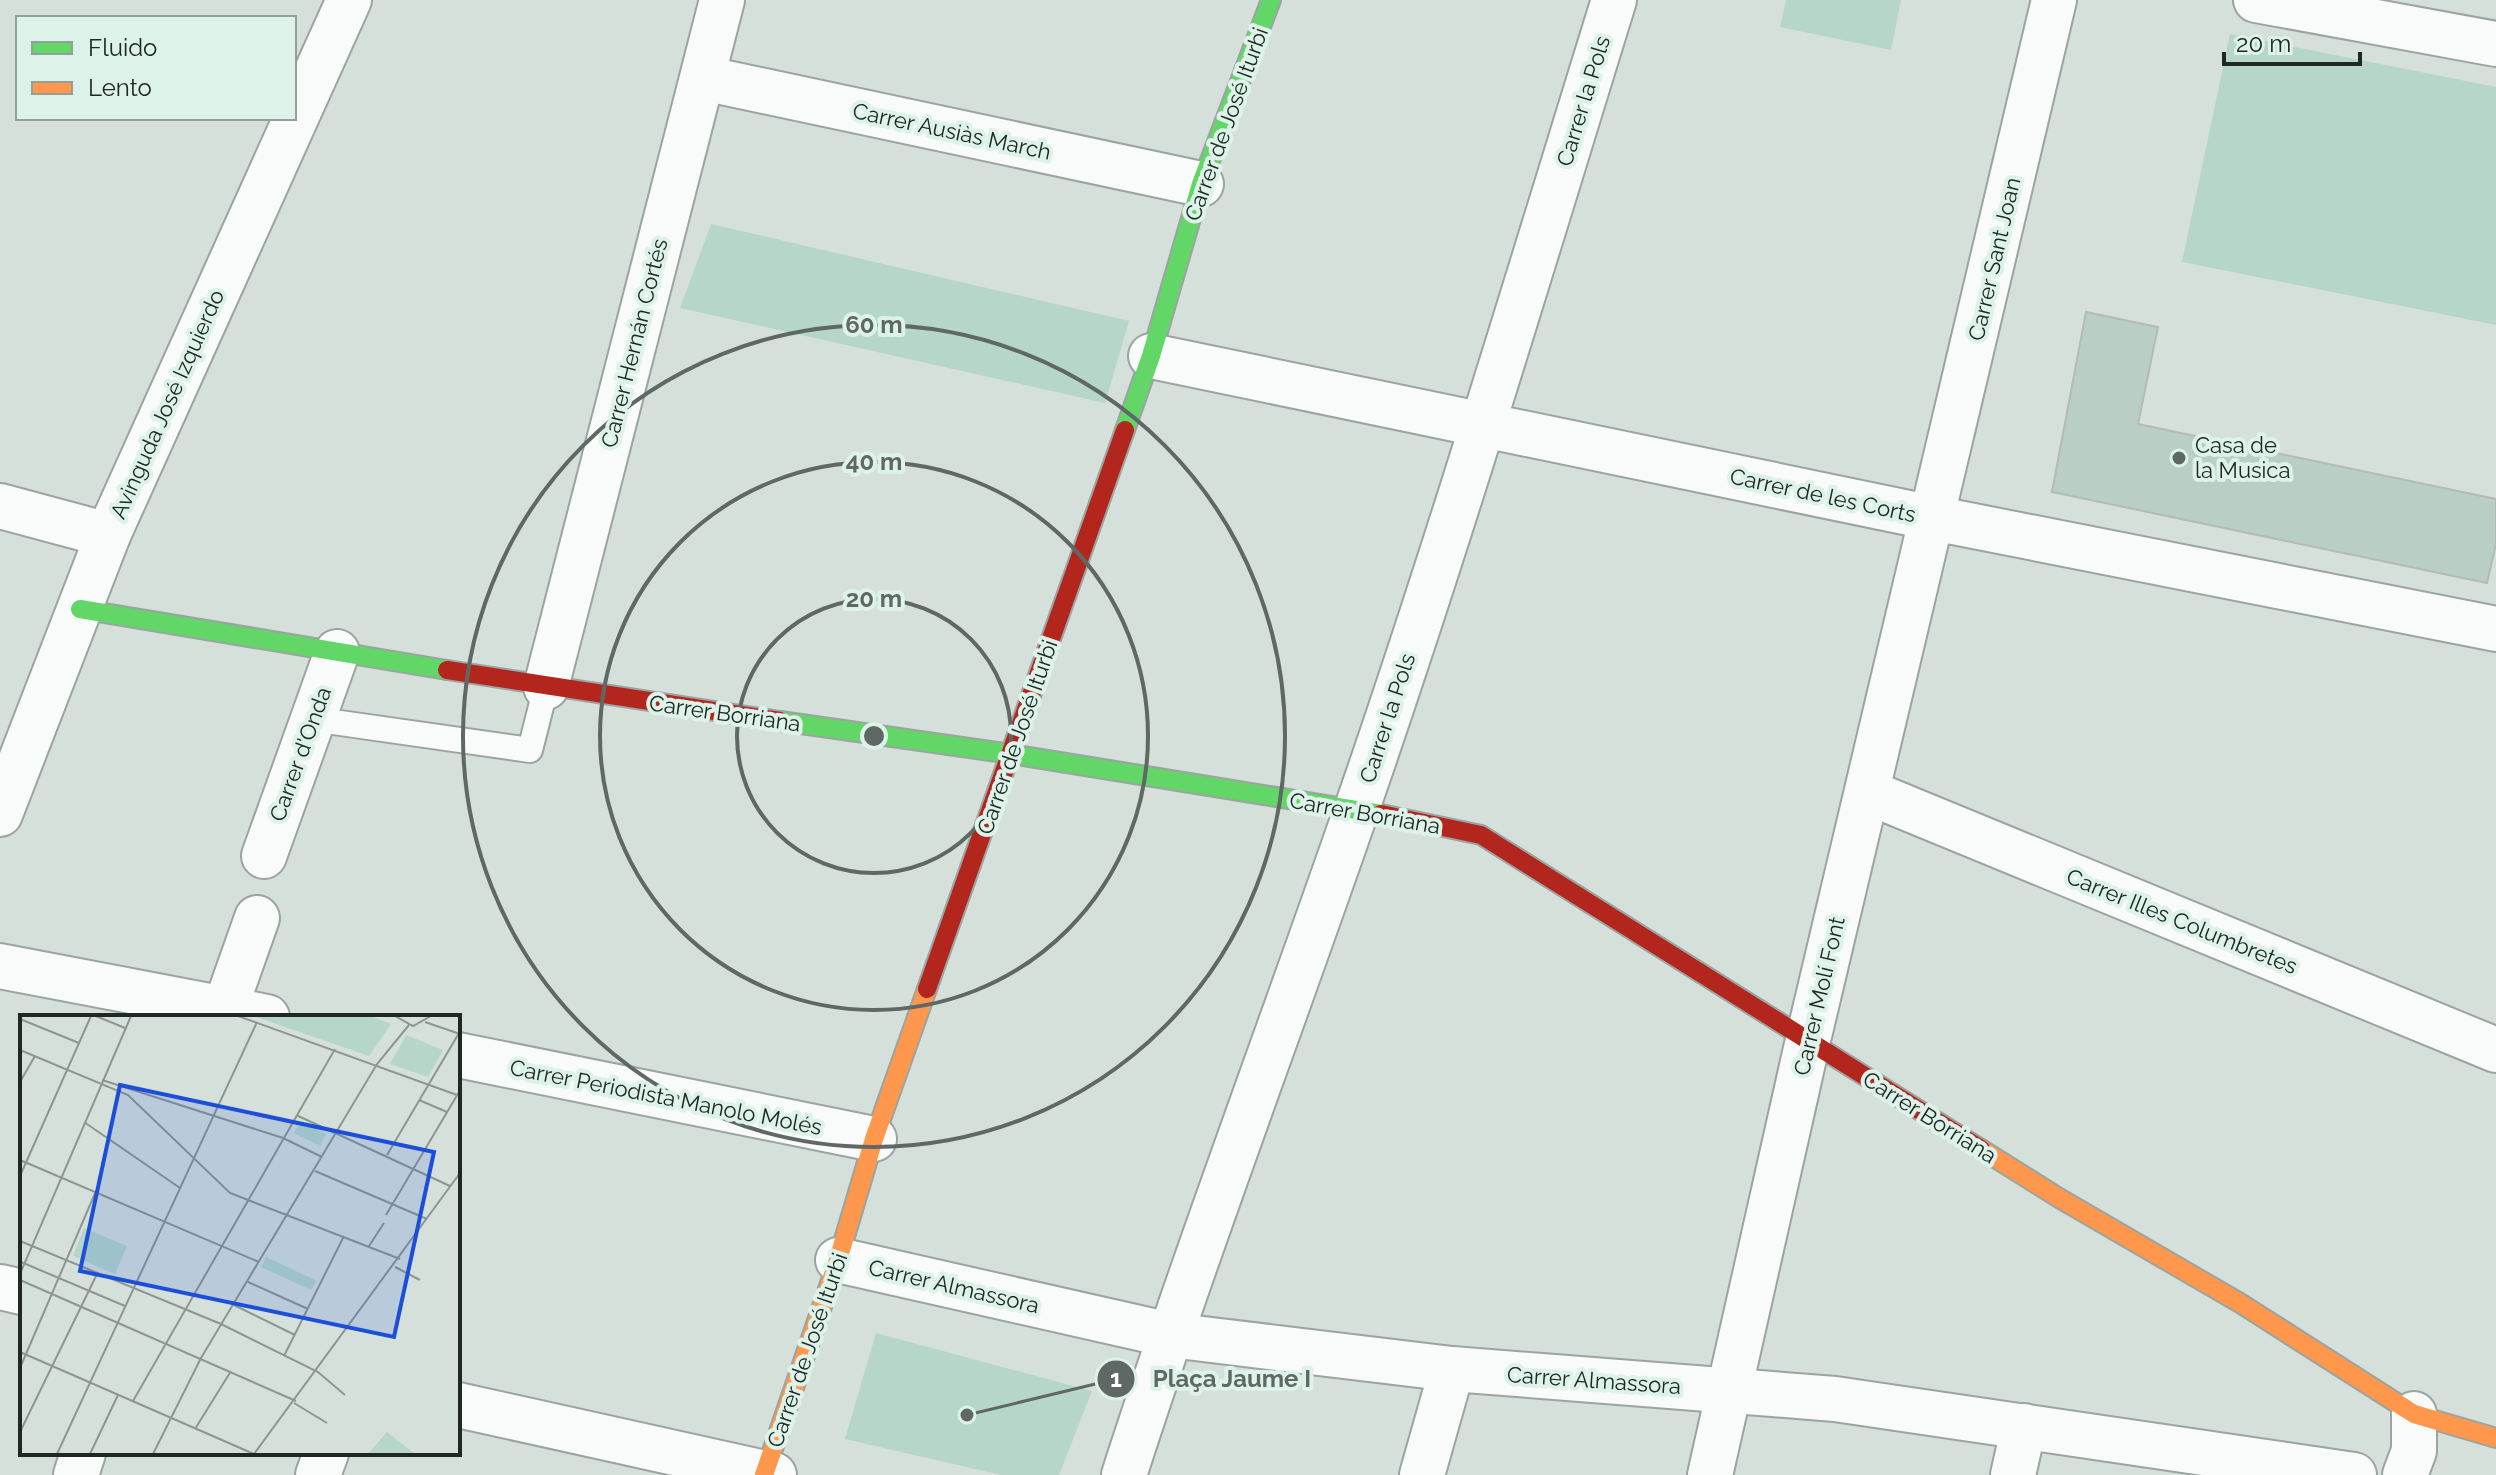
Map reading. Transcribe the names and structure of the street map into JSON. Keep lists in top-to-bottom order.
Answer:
{
  "streets": {
    "street": [
      "Carrer la Pols",
      "Carrer de José Iturbi",
      "Carrer Ausiàs March",
      "Carrer Sant Joan",
      "Carrer Hernán Cortés",
      "Avinguda José Izquierdo",
      "Carrer de les Corts",
      "Carrer Borriana",
      "Carrer d'Onda",
      "Carrer Illes Columbretes",
      "Carrer Molí Font",
      "Carrer Periodista Manolo Molés",
      "Carrer Almassora"
    ]
  },
  "crossings": [
    ["Carrer la Pols", "Carrer de les Corts"],
    ["Carrer la Pols", "Carrer Borriana"],
    ["Carrer la Pols", "Carrer Almassora"],
    ["Carrer de José Iturbi", "Carrer Ausiàs March"],
    ["Carrer de José Iturbi", "Carrer de les Corts"],
    ["Carrer de José Iturbi", "Carrer Borriana"],
    ["Carrer de José Iturbi", "Carrer Periodista Manolo Molés"],
    ["Carrer de José Iturbi", "Carrer Almassora"],
    ["Carrer Ausiàs March", "Carrer Hernán Cortés"],
    ["Carrer Sant Joan", "Carrer de les Corts"],
    ["Carrer Sant Joan", "Carrer Molí Font"],
    ["Carrer Hernán Cortés", "Carrer Borriana"],
    ["Avinguda José Izquierdo", "Carrer Borriana"],
    ["Carrer de les Corts", "Carrer Molí Font"],
    ["Carrer Borriana", "Carrer d'Onda"],
    ["Carrer Borriana", "Carrer Molí Font"],
    ["Carrer Illes Columbretes", "Carrer Molí Font"],
    ["Carrer Molí Font", "Carrer Almassora"]
  ],
  "places": ["Casa de la Musica", "Plaça Jaume I"],
  "legend": ["Fluido", "Lento"],
  "scale_bar": "20 m",
  "rings": ["60 m", "40 m", "20 m"]
}
